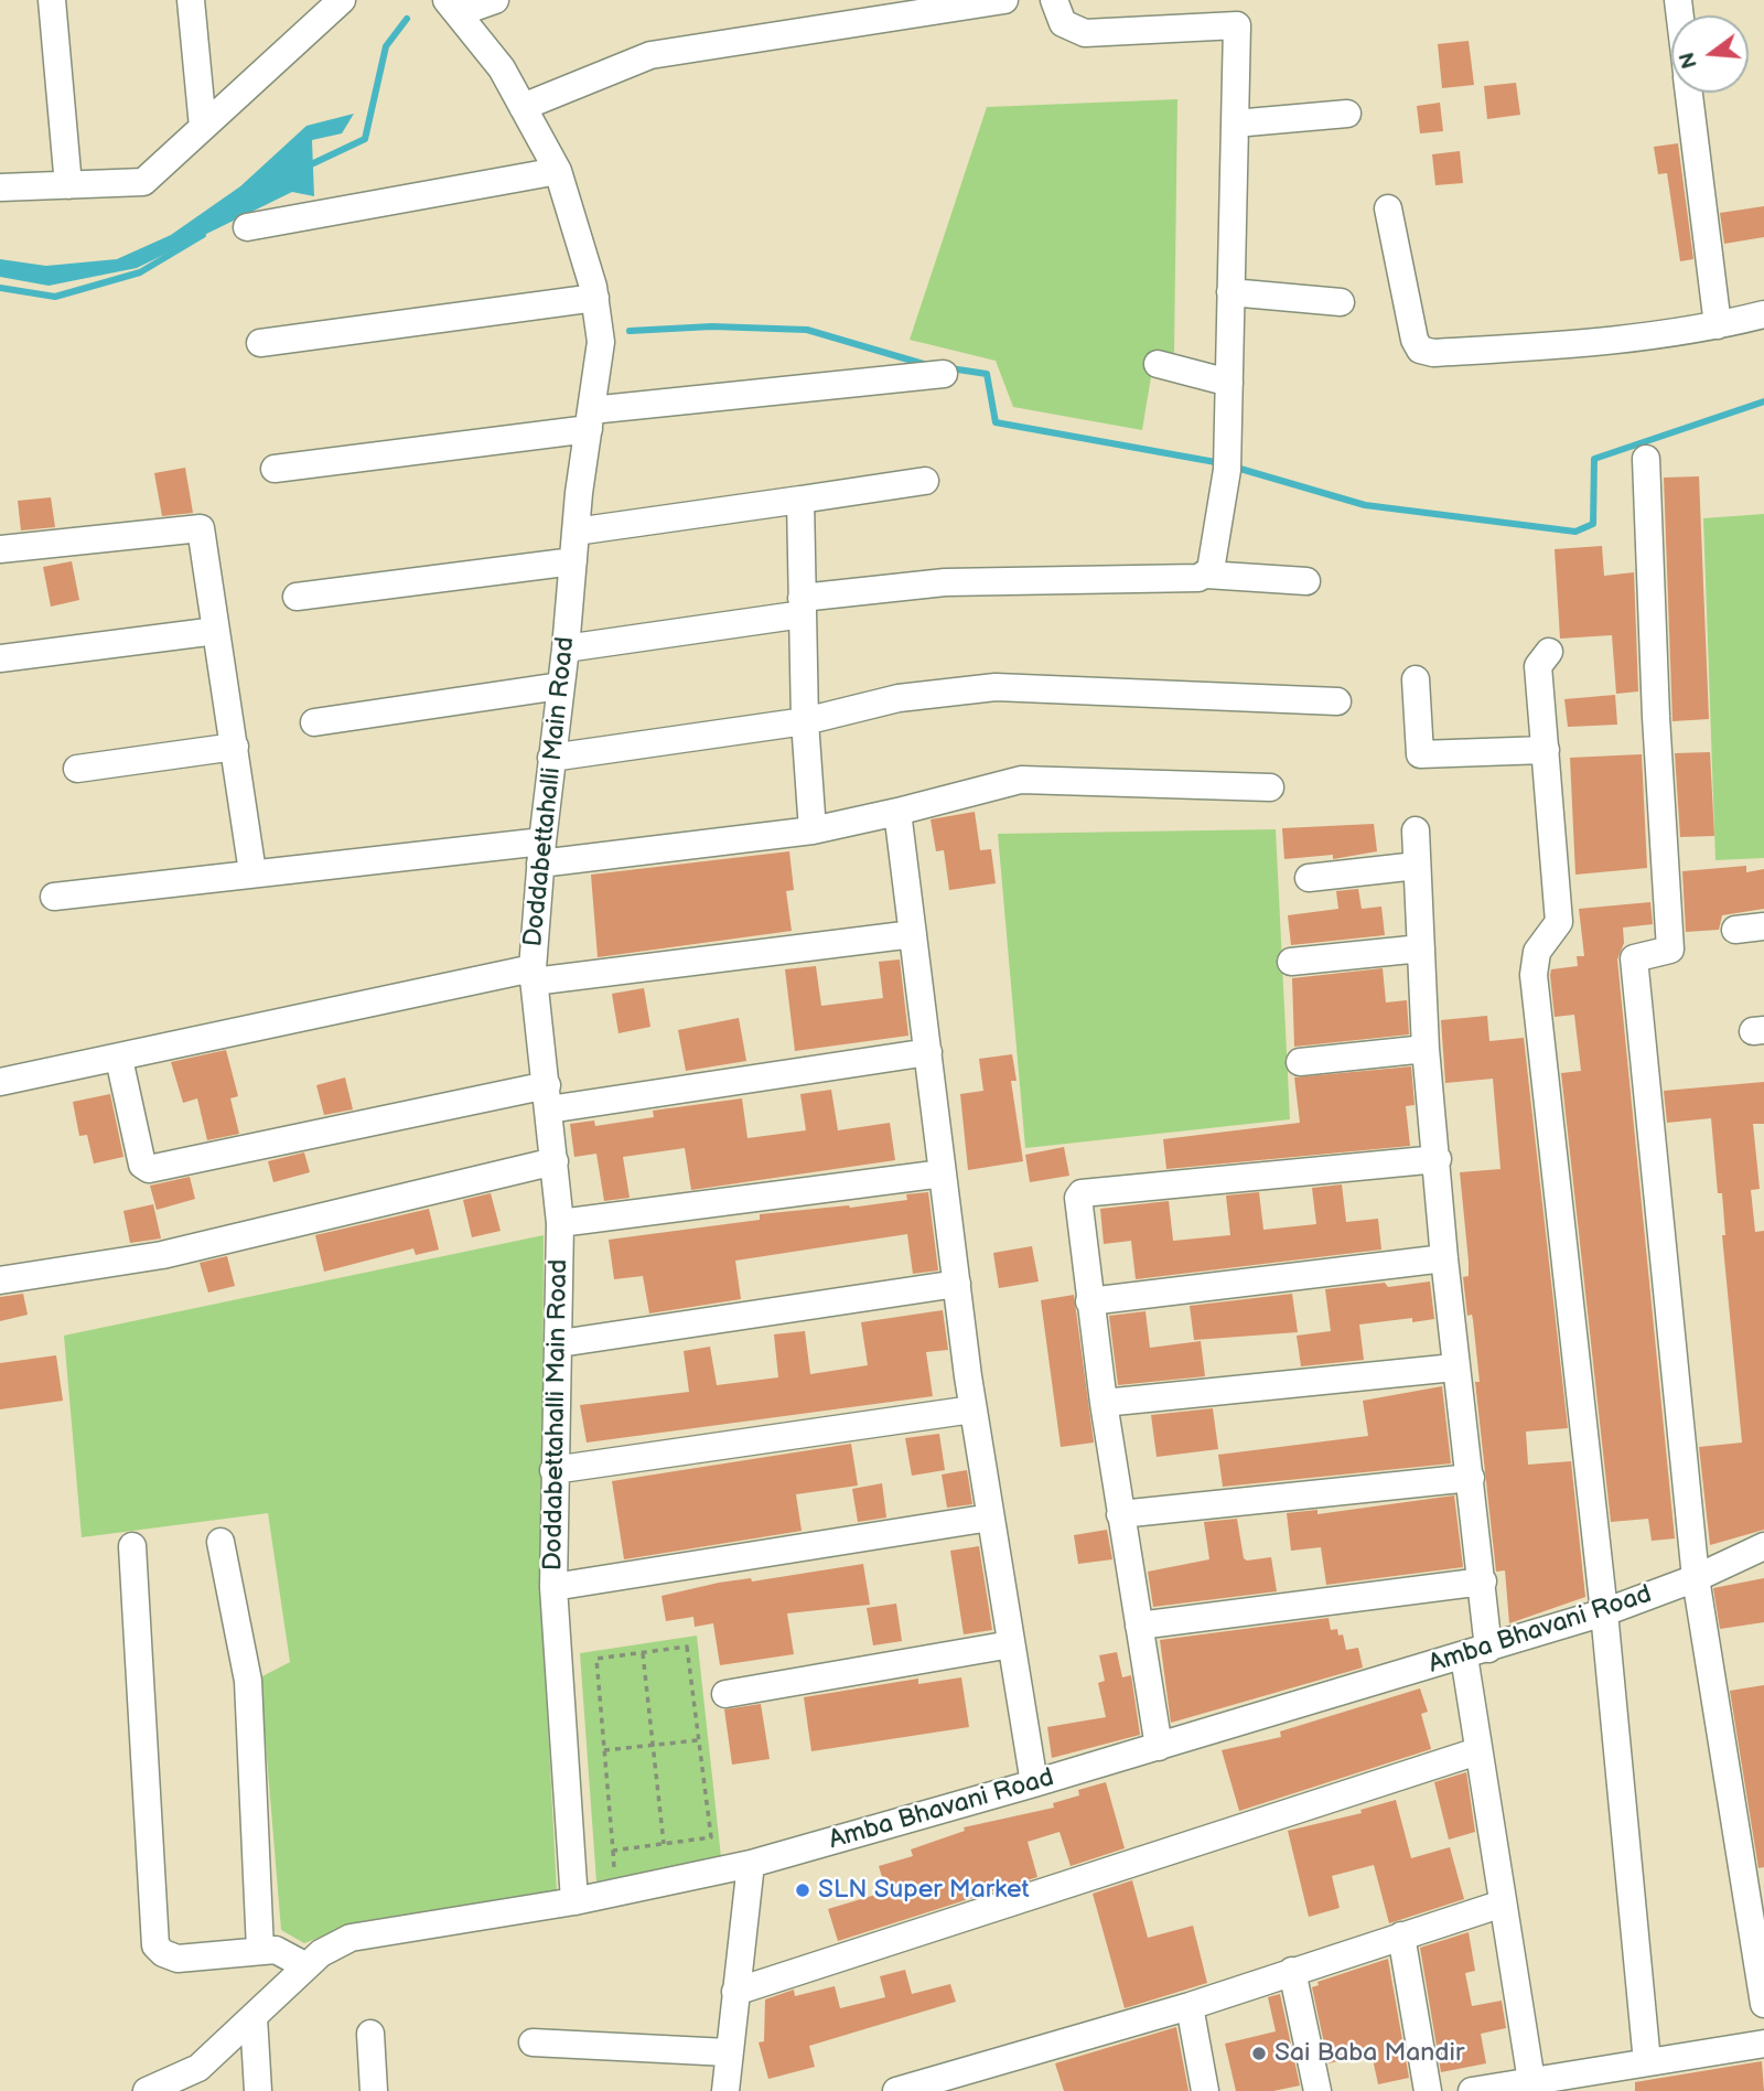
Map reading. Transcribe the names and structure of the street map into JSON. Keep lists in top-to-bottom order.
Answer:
{
  "streets": {
    "street": ["Doddabettahalli Main Road", "Amba Bhavani Road"]
  },
  "crossings": [
    ["Doddabettahalli Main Road", "Amba Bhavani Road"]
  ],
  "places": ["SLN Super Market", "Sai Baba Mandir"],
  "north": "left"
}
